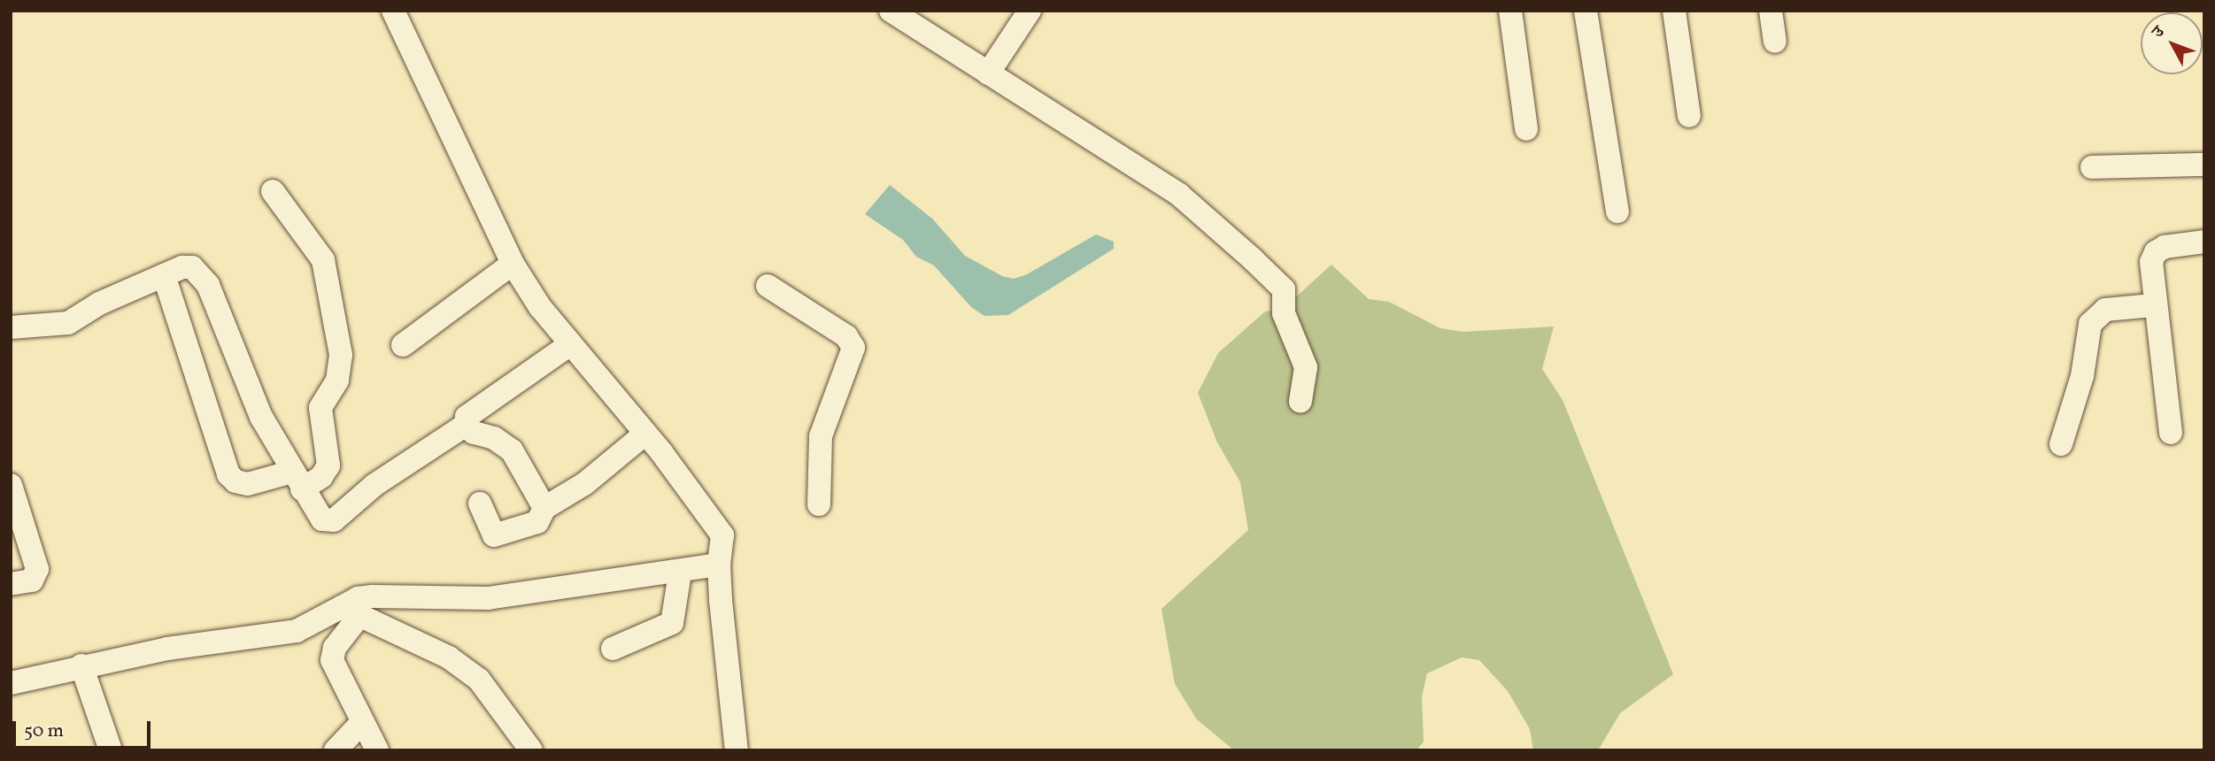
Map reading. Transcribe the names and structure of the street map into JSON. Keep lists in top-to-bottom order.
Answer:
{
  "scale_bar": "50 m",
  "north": "top left"
}
